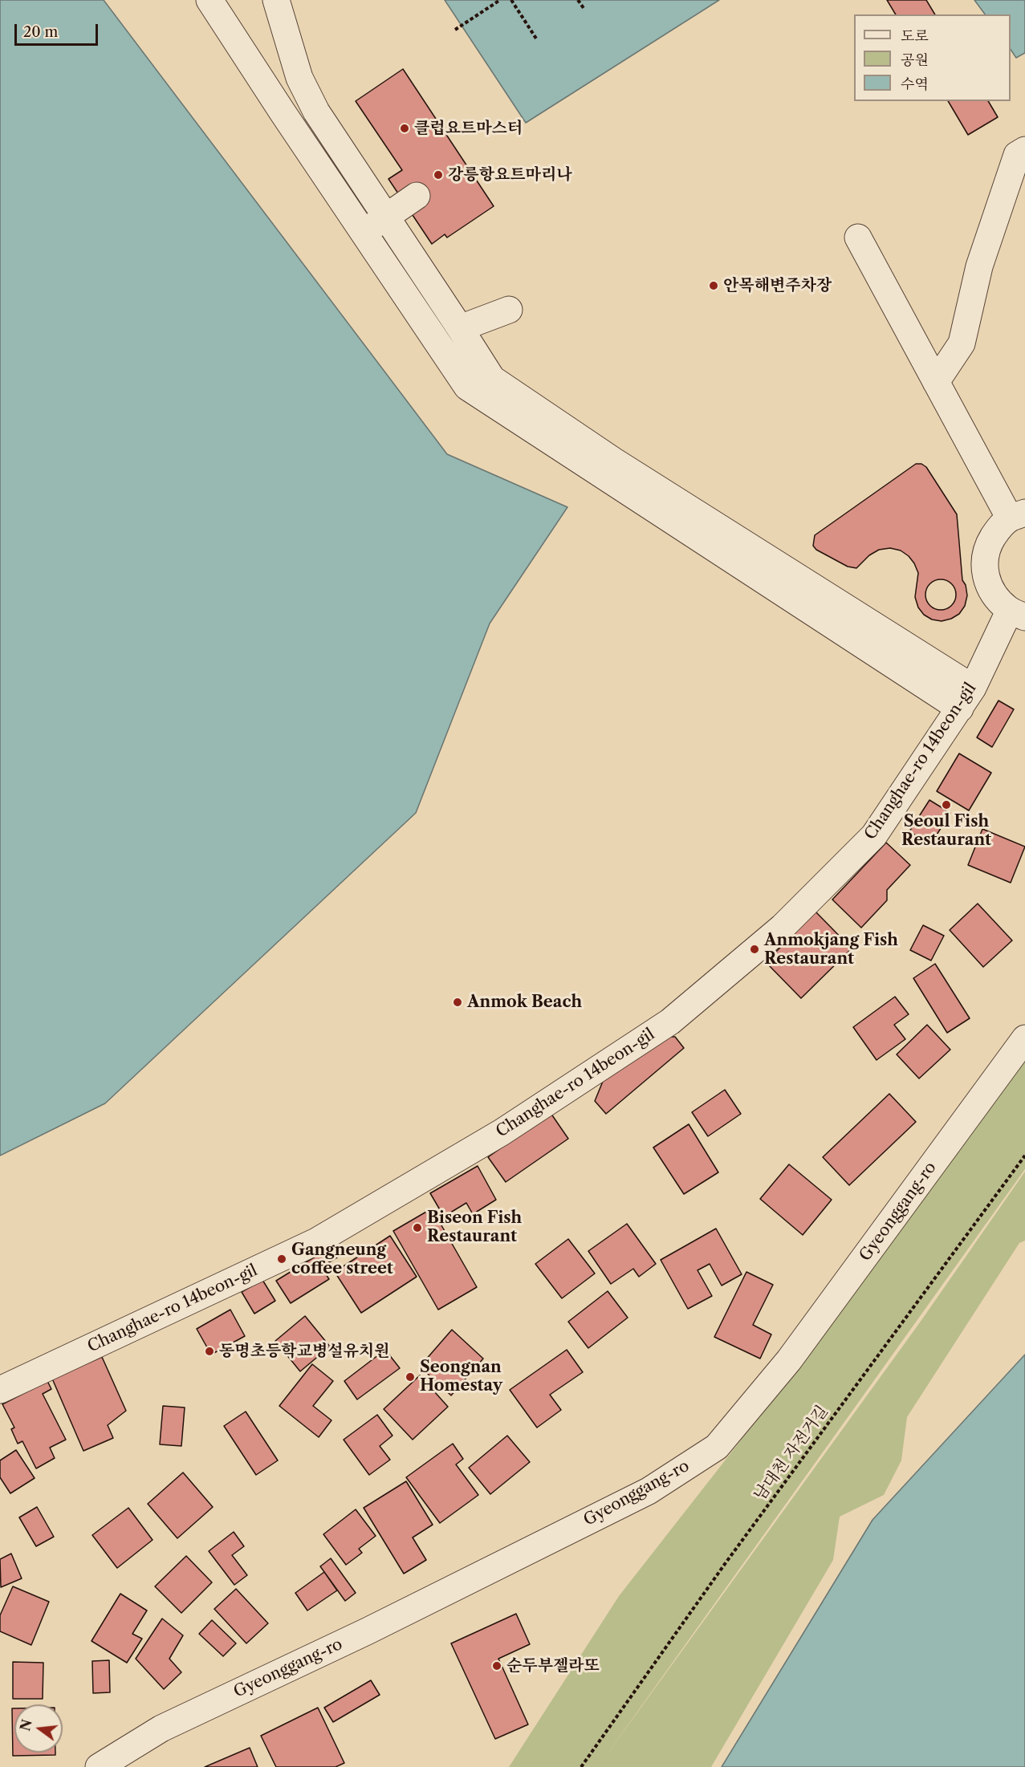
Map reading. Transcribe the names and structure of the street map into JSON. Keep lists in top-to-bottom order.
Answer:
{
  "streets": {
    "street": ["Changhae-ro 14beon-gil", "Gyeonggang-ro"],
    "path": ["남대천 자전거길"]
  },
  "places": [
    "클럽요트마스터",
    "강릉항요트마리나",
    "안목해변주차장",
    "Seoul Fish Restaurant",
    "Anmokjang Fish Restaurant",
    "Anmok Beach",
    "Biseon Fish Restaurant",
    "Gangneung coffee street",
    "동명초등학교병설유치원",
    "Seongnan Homestay",
    "순두부젤라또"
  ],
  "legend": ["도로", "공원", "수역"],
  "scale_bar": "20 m",
  "north": "left"
}
